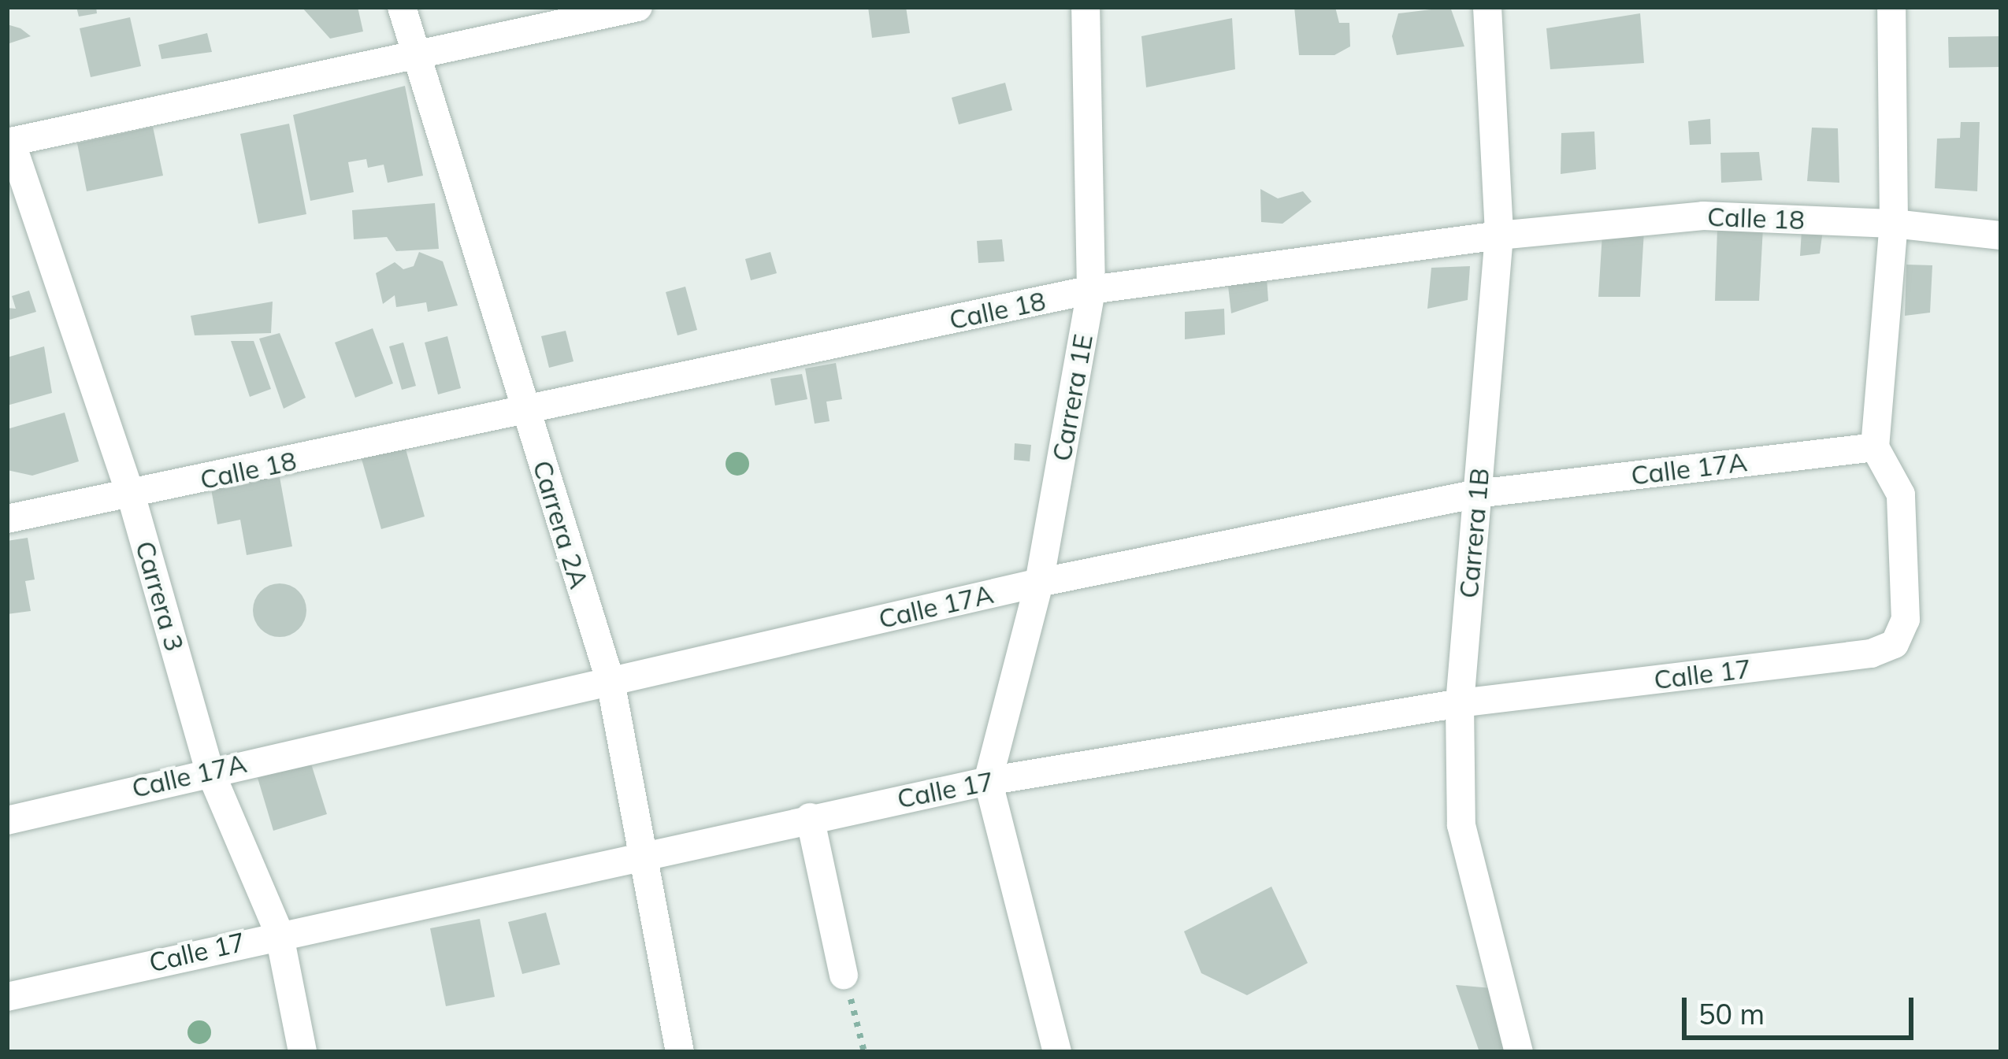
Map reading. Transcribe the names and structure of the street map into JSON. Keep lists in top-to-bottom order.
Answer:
{
  "streets": {
    "street": [
      "Calle 18",
      "Carrera 1E",
      "Calle 17A",
      "Carrera 2A",
      "Carrera 1B",
      "Carrera 3",
      "Calle 17"
    ]
  },
  "crossings": [
    ["Calle 18", "Carrera 1E"],
    ["Calle 18", "Carrera 2A"],
    ["Calle 18", "Carrera 1B"],
    ["Calle 18", "Carrera 3"],
    ["Carrera 1E", "Calle 17A"],
    ["Carrera 1E", "Calle 17"],
    ["Calle 17A", "Carrera 2A"],
    ["Calle 17A", "Carrera 1B"],
    ["Calle 17A", "Carrera 3"],
    ["Calle 17A", "Calle 17"],
    ["Carrera 2A", "Calle 17"],
    ["Carrera 1B", "Calle 17"],
    ["Carrera 3", "Calle 17"]
  ],
  "scale_bar": "50 m"
}
